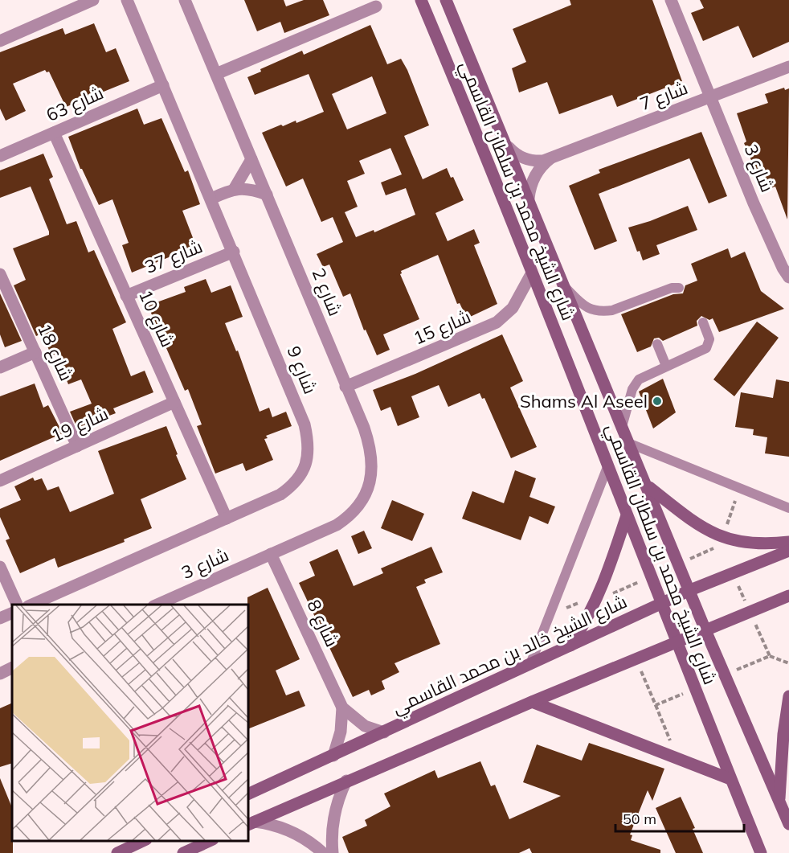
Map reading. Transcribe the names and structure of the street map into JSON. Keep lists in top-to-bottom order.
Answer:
{
  "streets": {
    "main road": ["شارع الشيخ محمد بن سلطان القاسمي", "شارع الشيخ خالد بن محمد القاسمي"],
    "street": [
      "شارع 7",
      "شارع 63",
      "شارع 3",
      "شارع 37",
      "شارع 2",
      "شارع 10",
      "شارع 15",
      "شارع 18",
      "شارع 9",
      "شارع 19",
      "شارع 8"
    ]
  },
  "crossings": [
    ["شارع 7", "شارع 3"],
    ["شارع 7", "شارع الشيخ محمد بن سلطان القاسمي"],
    ["شارع 63", "شارع 10"],
    ["شارع 63", "شارع 9"],
    ["شارع 3", "شارع 2"],
    ["شارع 3", "شارع 8"],
    ["شارع الشيخ محمد بن سلطان القاسمي", "شارع 15"],
    ["شارع الشيخ محمد بن سلطان القاسمي", "شارع الشيخ خالد بن محمد القاسمي"],
    ["شارع 37", "شارع 10"],
    ["شارع 37", "شارع 9"],
    ["شارع 2", "شارع 15"],
    ["شارع 2", "شارع 8"],
    ["شارع 10", "شارع 9"],
    ["شارع 10", "شارع 19"],
    ["شارع 18", "شارع 19"],
    ["شارع 8", "شارع الشيخ خالد بن محمد القاسمي"]
  ],
  "places": ["Shams Al Aseel"],
  "scale_bar": "50 m"
}
